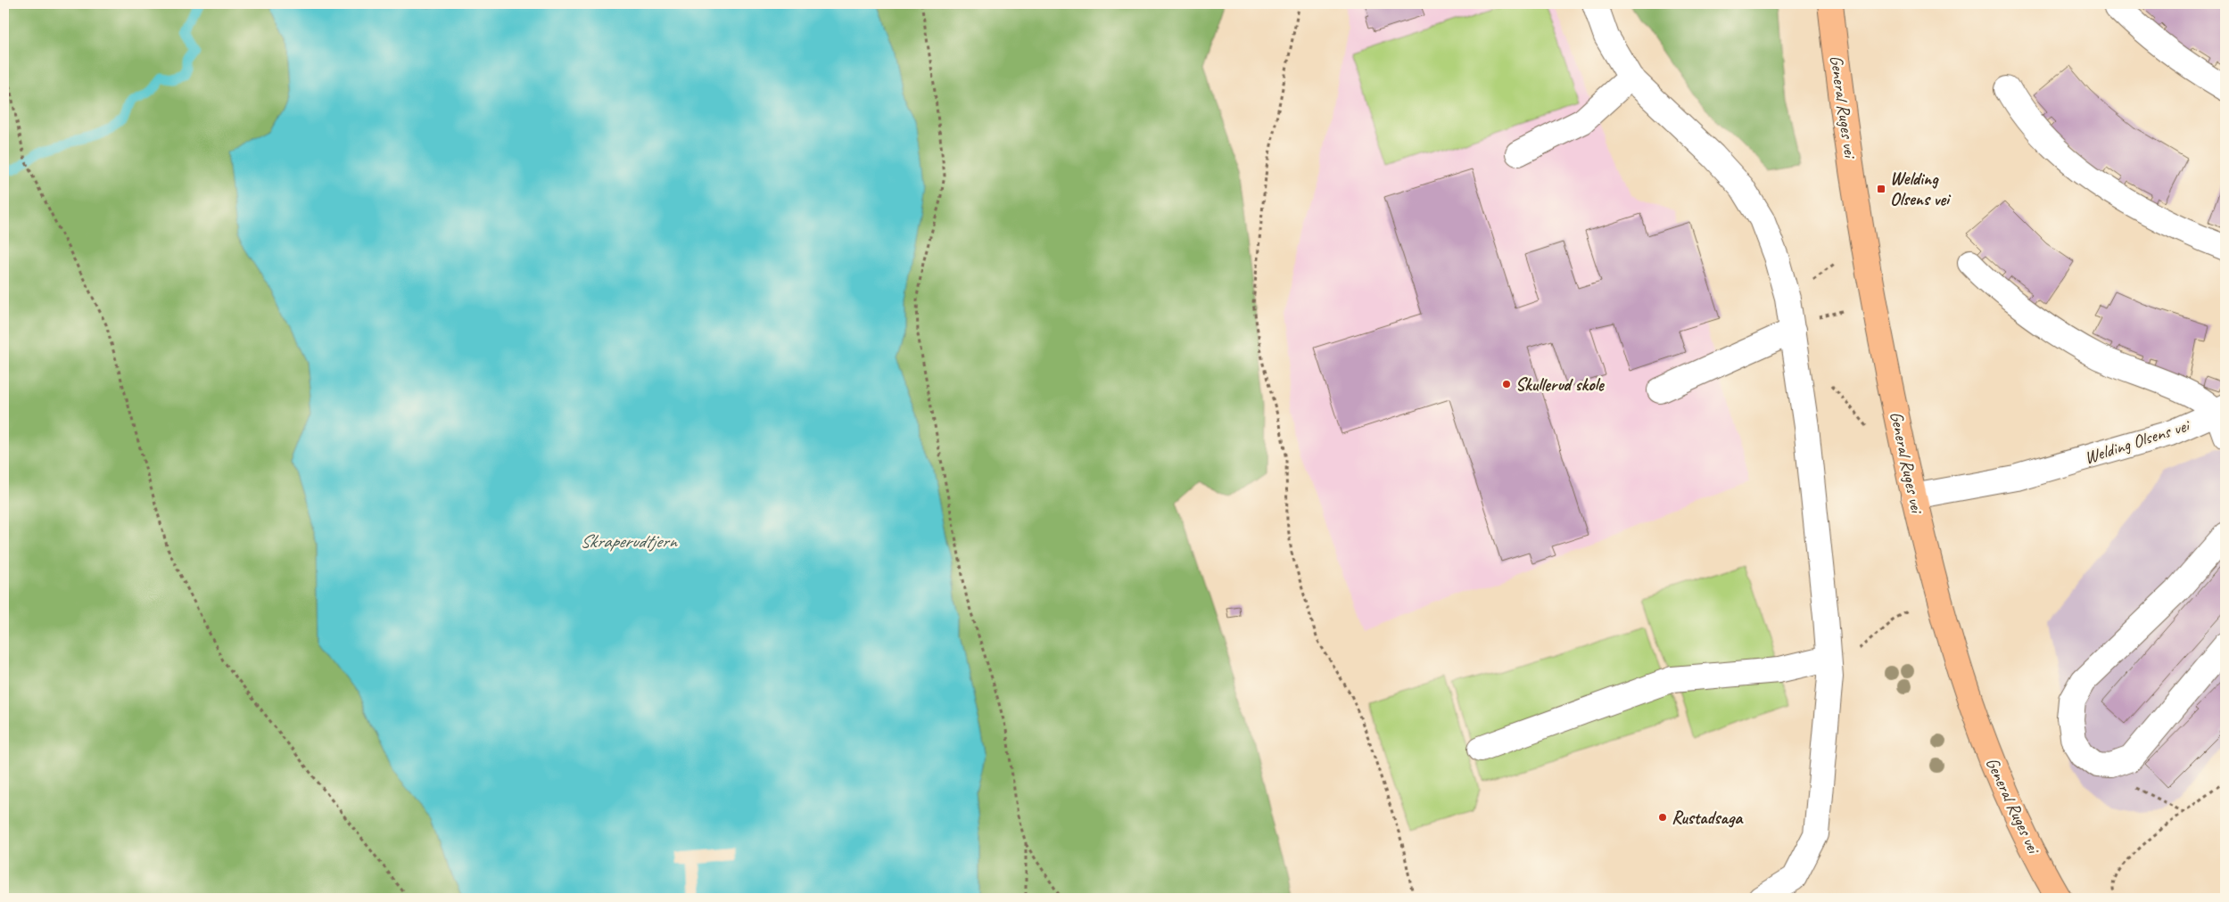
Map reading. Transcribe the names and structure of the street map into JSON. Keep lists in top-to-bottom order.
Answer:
{
  "streets": {
    "main road": ["General Ruges vei"],
    "street": ["Welding Olsens vei"]
  },
  "crossings": [
    ["General Ruges vei", "Welding Olsens vei"]
  ],
  "water": ["Skraperudtjern"],
  "places": {
    "transit": ["Welding Olsens vei"],
    "other": ["Skullerud skole", "Rustadsaga"]
  }
}
